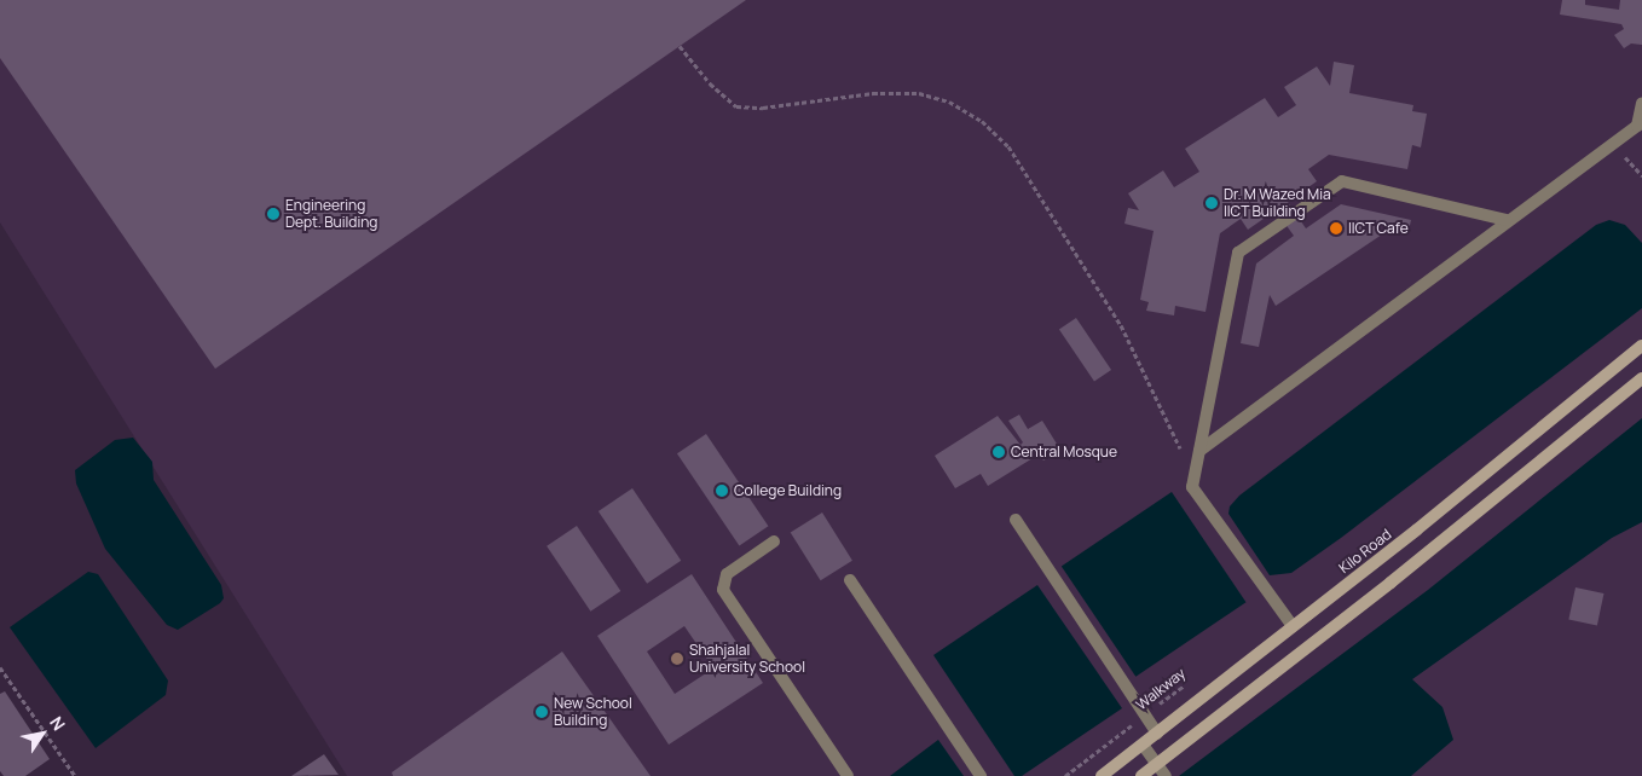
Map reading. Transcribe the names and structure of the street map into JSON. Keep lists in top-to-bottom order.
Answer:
{
  "streets": {
    "street": ["Kilo Road"],
    "path": ["Walkway"]
  },
  "places": [
    "Dr. M Wazed Mia IICT Building",
    "Engineering Dept. Building",
    "IICT Cafe",
    "Central Mosque",
    "College Building",
    "Shahjalal University School",
    "New School Building"
  ],
  "north": "top right"
}
